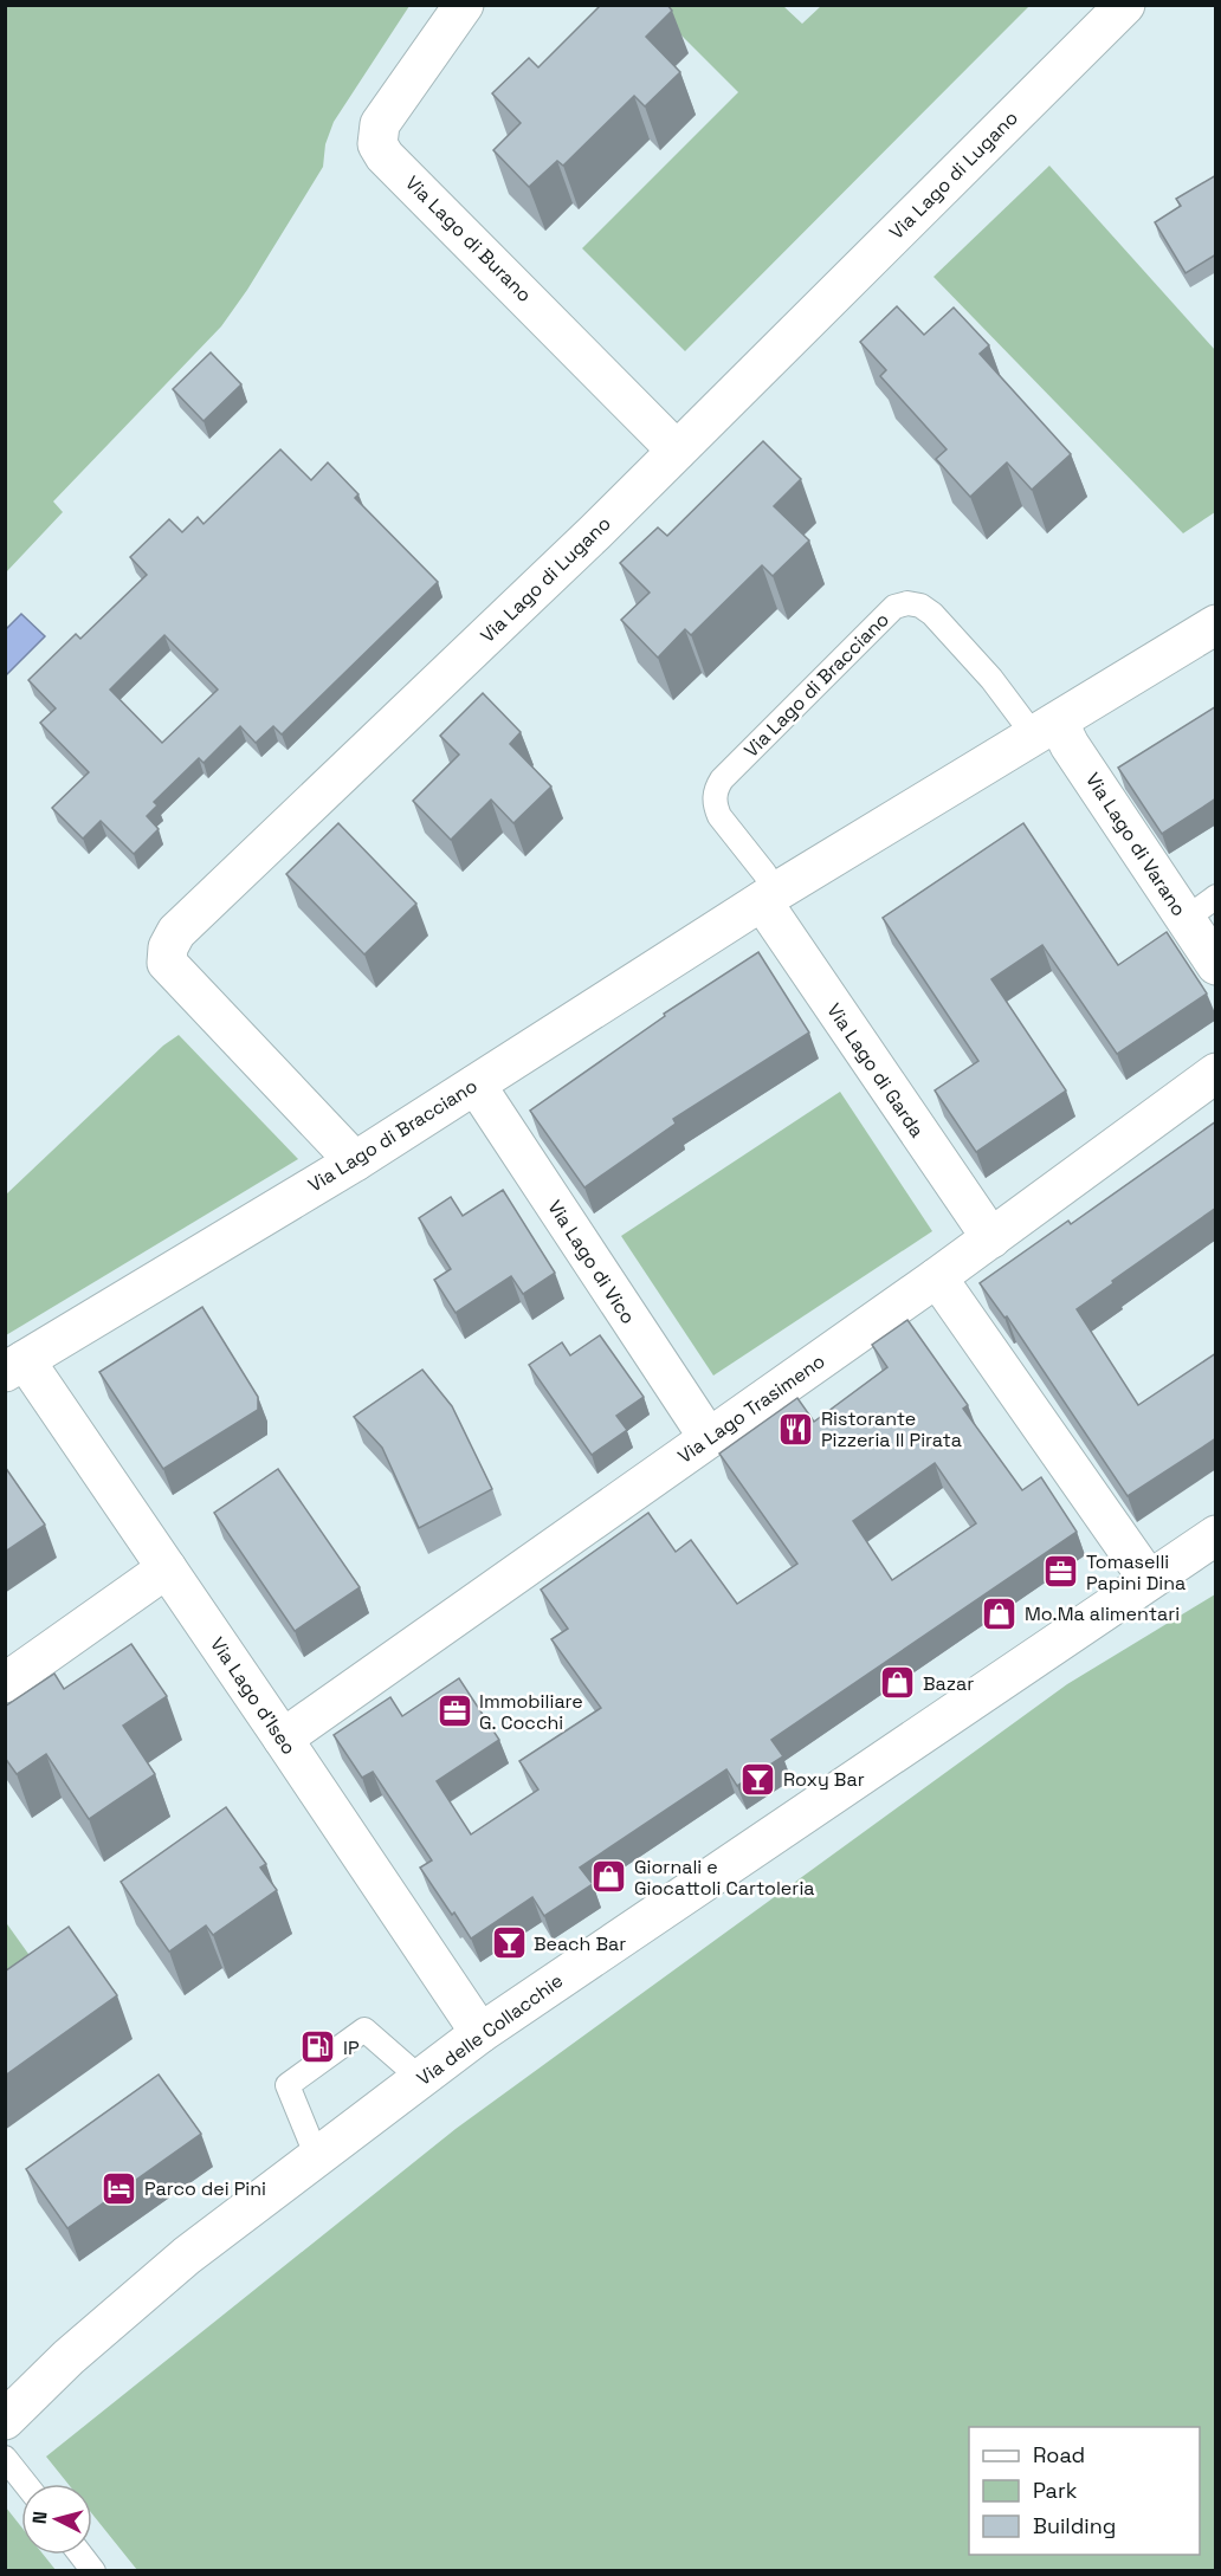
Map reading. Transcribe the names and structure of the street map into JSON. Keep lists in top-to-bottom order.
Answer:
{
  "streets": {
    "street": [
      "Via Lago di Lugano",
      "Via Lago di Burano",
      "Via Lago di Bracciano",
      "Via Lago di Varano",
      "Via Lago di Garda",
      "Via Lago di Vico",
      "Via Lago Trasimeno",
      "Via Lago d'Iseo",
      "Via delle Collacchie"
    ]
  },
  "crossings": [
    ["Via Lago di Lugano", "Via Lago di Burano"],
    ["Via Lago di Lugano", "Via Lago di Bracciano"],
    ["Via Lago di Bracciano", "Via Lago di Varano"],
    ["Via Lago di Bracciano", "Via Lago di Garda"],
    ["Via Lago di Bracciano", "Via Lago di Vico"],
    ["Via Lago di Bracciano", "Via Lago d'Iseo"],
    ["Via Lago di Garda", "Via Lago Trasimeno"],
    ["Via Lago di Vico", "Via Lago Trasimeno"],
    ["Via Lago Trasimeno", "Via Lago d'Iseo"],
    ["Via Lago d'Iseo", "Via delle Collacchie"]
  ],
  "places": {
    "restaurant": ["Ristorante Pizzeria Il Pirata"],
    "office": ["Tomaselli Papini Dina", "Immobiliare G. Cocchi"],
    "shop": ["Mo.Ma alimentari", "Bazar", "Giornali e Giocattoli Cartoleria"],
    "bar": ["Roxy Bar", "Beach Bar"],
    "fuel station": ["IP"],
    "hotel": ["Parco dei Pini"]
  },
  "legend": ["Road", "Park", "Building"],
  "north": "left"
}
